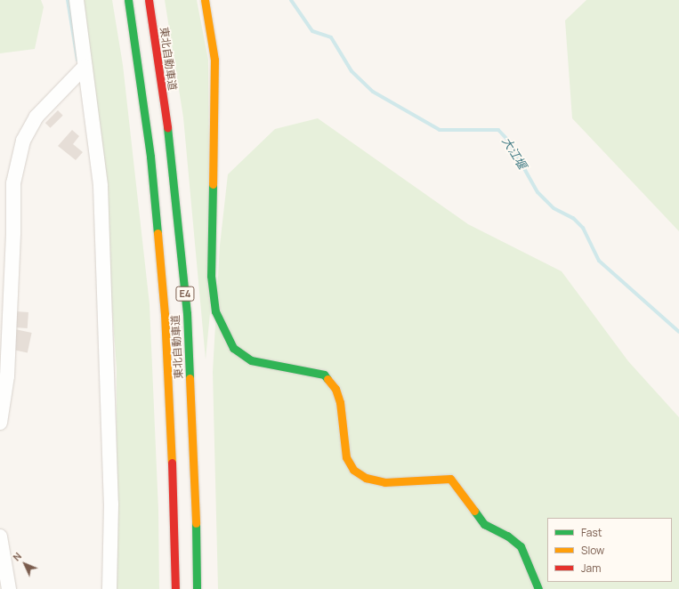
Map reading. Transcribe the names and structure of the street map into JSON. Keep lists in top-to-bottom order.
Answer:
{
  "streets": {
    "main road": ["東北自動車道", "E4"]
  },
  "water": ["大江堰"],
  "legend": ["Fast", "Slow", "Jam"],
  "north": "top left"
}
